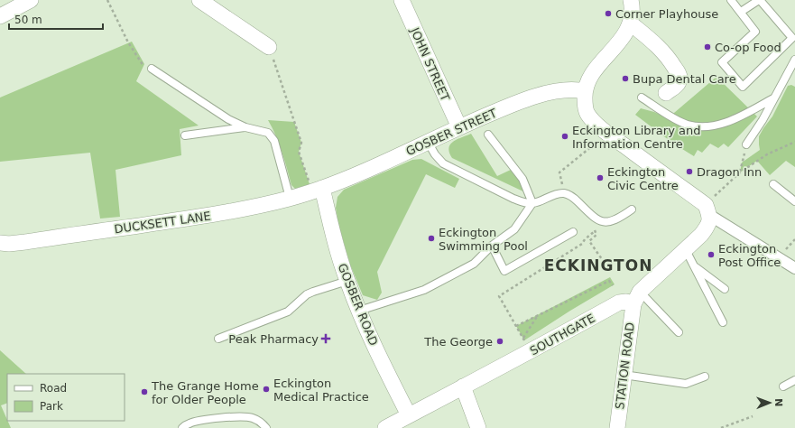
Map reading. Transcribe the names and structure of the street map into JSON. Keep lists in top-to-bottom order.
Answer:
{
  "streets": {
    "street": [
      "JOHN STREET",
      "GOSBER STREET",
      "DUCKSETT LANE",
      "GOSBER ROAD",
      "SOUTHGATE",
      "STATION ROAD"
    ]
  },
  "crossings": [
    ["JOHN STREET", "GOSBER STREET"],
    ["GOSBER STREET", "DUCKSETT LANE"],
    ["GOSBER STREET", "GOSBER ROAD"],
    ["DUCKSETT LANE", "GOSBER ROAD"],
    ["GOSBER ROAD", "SOUTHGATE"],
    ["SOUTHGATE", "STATION ROAD"]
  ],
  "districts": ["ECKINGTON"],
  "places": {
    "other": [
      "Corner Playhouse",
      "Co-op Food",
      "Bupa Dental Care",
      "Eckington Library and Information Centre",
      "Dragon Inn",
      "Eckington Civic Centre",
      "Eckington Swimming Pool",
      "Eckington Post Office",
      "The George",
      "Eckington Medical Practice",
      "The Grange Home for Older People"
    ],
    "health": ["Peak Pharmacy"]
  },
  "legend": ["Road", "Park"],
  "scale_bar": "50 m",
  "north": "right"
}
